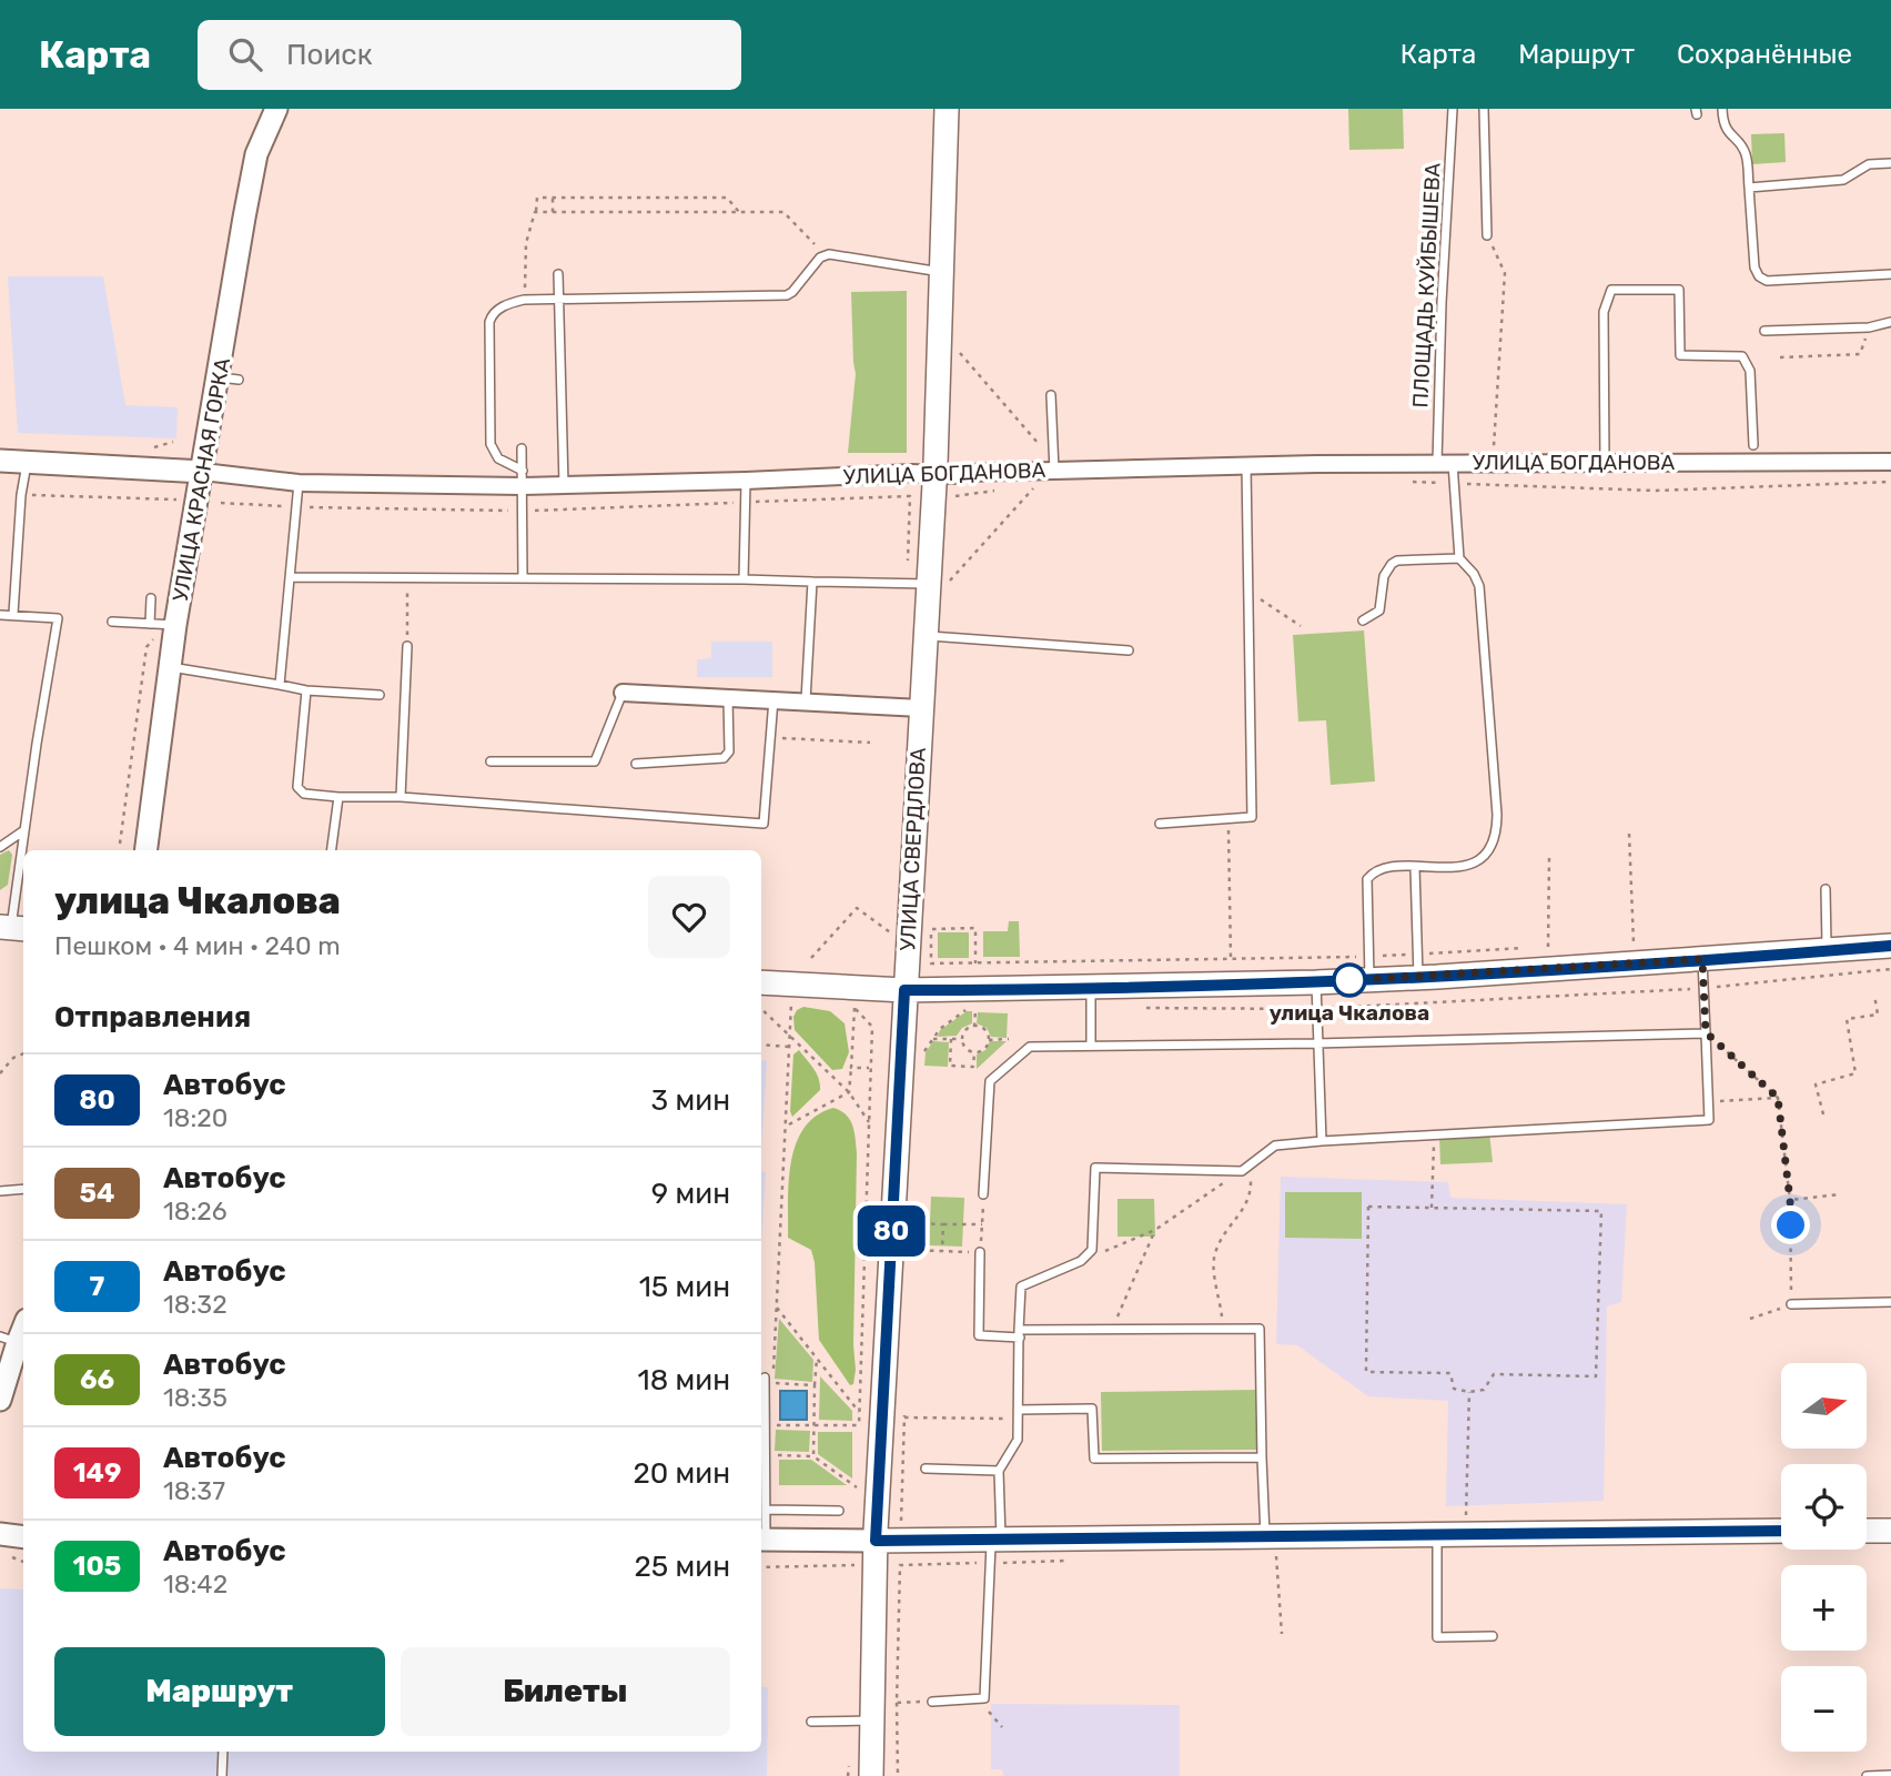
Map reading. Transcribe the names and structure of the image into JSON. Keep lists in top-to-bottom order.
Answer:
{
  "streets": {
    "main road": ["УЛИЦА БОГДАНОВА", "УЛИЦА КРАСНАЯ ГОРКА", "УЛИЦА СВЕРДЛОВА"],
    "lane": ["ПЛОЩАДЬ КУЙБЫШЕВА"]
  },
  "crossings": [
    ["ПЛОЩАДЬ КУЙБЫШЕВА", "УЛИЦА БОГДАНОВА"],
    ["УЛИЦА БОГДАНОВА", "УЛИЦА КРАСНАЯ ГОРКА"],
    ["УЛИЦА БОГДАНОВА", "УЛИЦА СВЕРДЛОВА"]
  ],
  "places": ["улица Чкалова"],
  "lines": ["bus line 80"],
  "north": "right",
  "page": {
    "header": "Карта",
    "search": "Поиск",
    "nav": ["Карта", "Маршрут", "Сохранённые"],
    "on_map": "80",
    "heading": [
      ["улица Чкалова", "Пешком · 4 мин · 240 m"],
      "Отправления"
    ],
    "list": [
      {
        "mark": "80",
        "name": "Автобус",
        "note": "18:20",
        "value": "3 мин"
      },
      {
        "mark": "54",
        "name": "Автобус",
        "note": "18:26",
        "value": "9 мин"
      },
      {
        "mark": "7",
        "name": "Автобус",
        "note": "18:32",
        "value": "15 мин"
      },
      {
        "mark": "66",
        "name": "Автобус",
        "note": "18:35",
        "value": "18 мин"
      },
      {
        "mark": "149",
        "name": "Автобус",
        "note": "18:37",
        "value": "20 мин"
      },
      {
        "mark": "105",
        "name": "Автобус",
        "note": "18:42",
        "value": "25 мин"
      }
    ],
    "map_buttons": ["+", "−"],
    "buttons": ["Маршрут", "Билеты"]
  }
}
